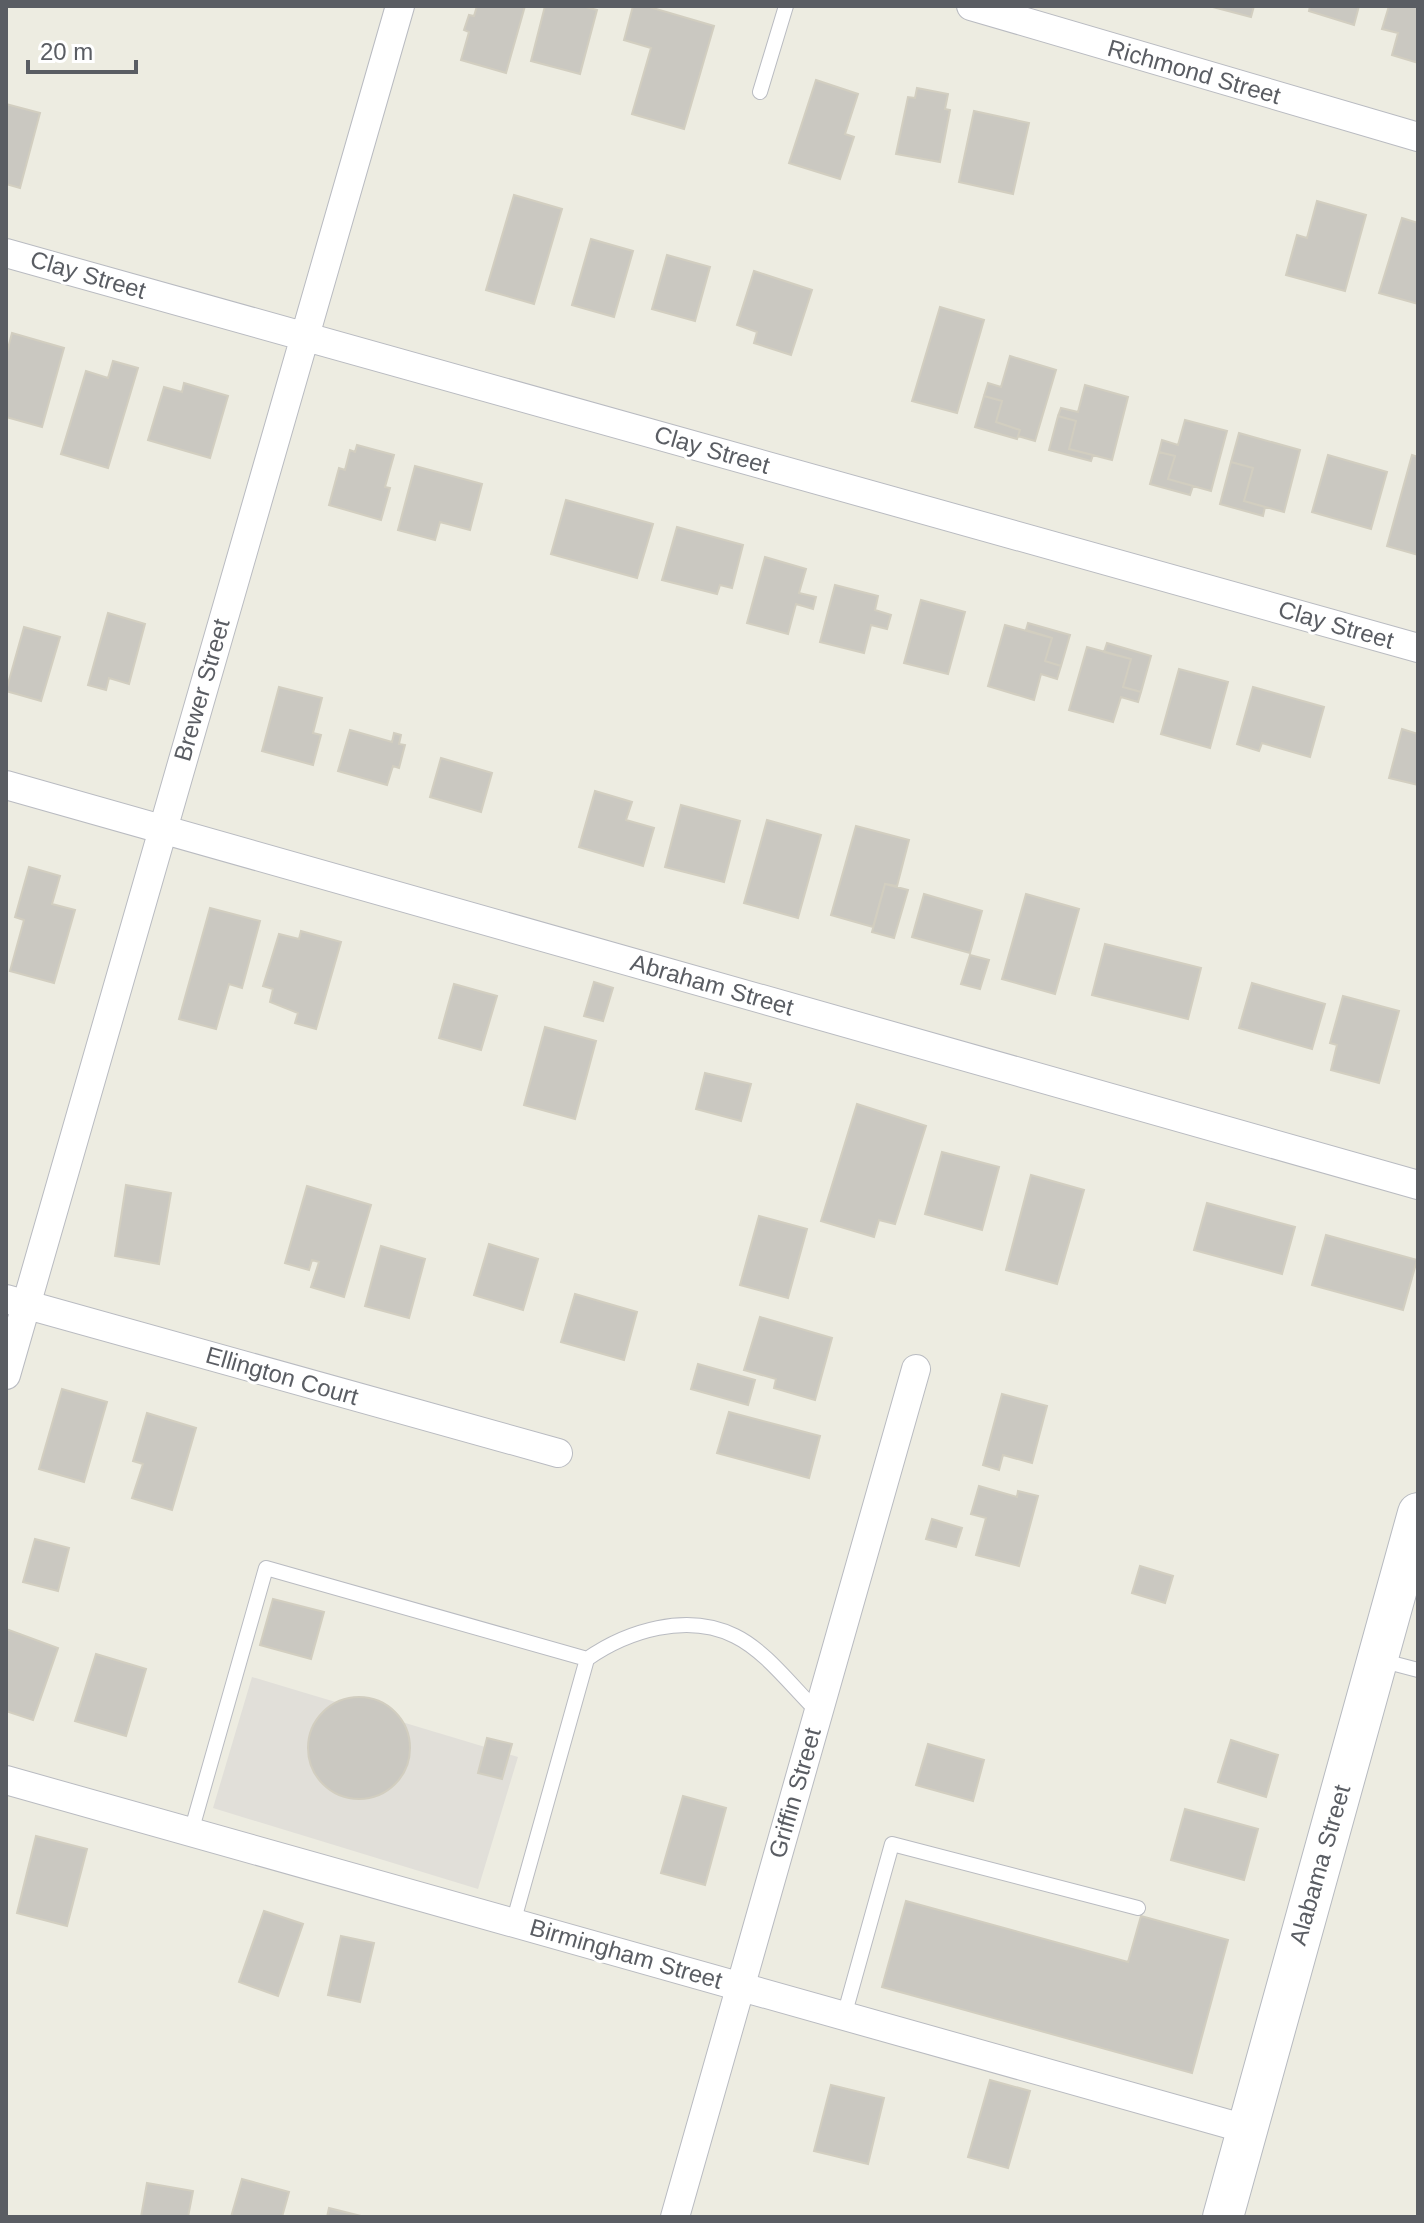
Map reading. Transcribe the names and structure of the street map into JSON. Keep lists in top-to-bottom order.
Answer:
{
  "streets": {
    "street": [
      "Richmond Street",
      "Clay Street",
      "Brewer Street",
      "Abraham Street",
      "Ellington Court",
      "Griffin Street",
      "Alabama Street",
      "Birmingham Street"
    ]
  },
  "crossings": [
    ["Clay Street", "Brewer Street"],
    ["Brewer Street", "Abraham Street"],
    ["Brewer Street", "Ellington Court"],
    ["Griffin Street", "Birmingham Street"],
    ["Alabama Street", "Birmingham Street"]
  ],
  "scale_bar": "20 m"
}
